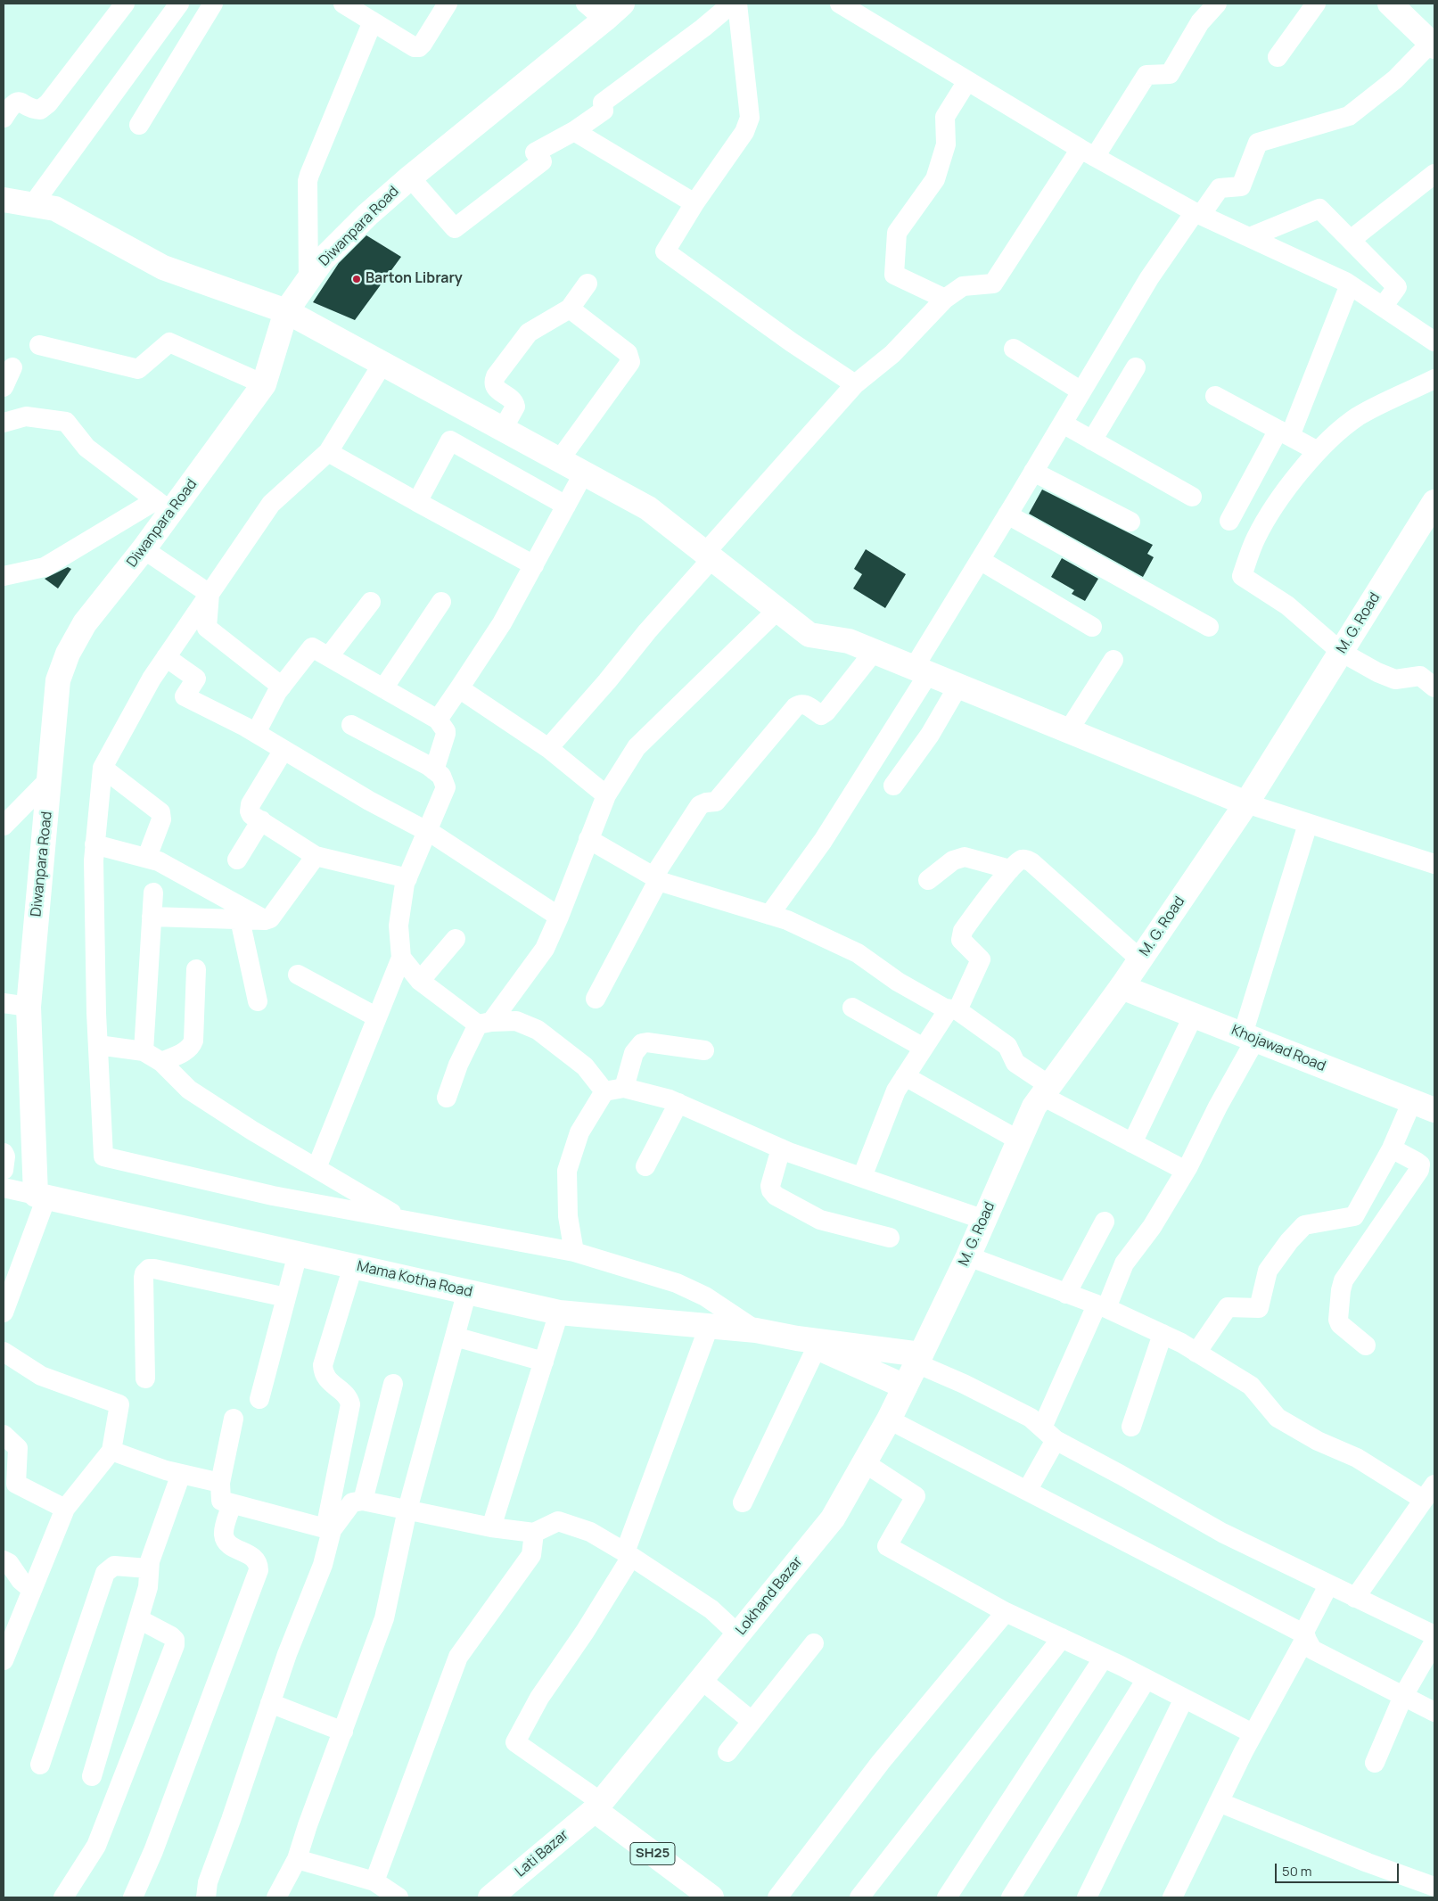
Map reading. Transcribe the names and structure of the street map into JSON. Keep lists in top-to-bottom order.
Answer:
{
  "streets": {
    "street": [
      "Diwanpara Road",
      "M. G. Road",
      "Khojawad Road",
      "Mama Kotha Road",
      "Lokhand Bazar",
      "Lati Bazar",
      "SH25"
    ]
  },
  "crossings": [
    ["Diwanpara Road", "Mama Kotha Road"],
    ["M. G. Road", "Khojawad Road"],
    ["M. G. Road", "Mama Kotha Road"],
    ["M. G. Road", "Lokhand Bazar"],
    ["Mama Kotha Road", "Lokhand Bazar"],
    ["Lokhand Bazar", "Lati Bazar"],
    ["Lokhand Bazar", "SH25"],
    ["Lati Bazar", "SH25"]
  ],
  "places": ["Barton Library"],
  "scale_bar": "50 m"
}
